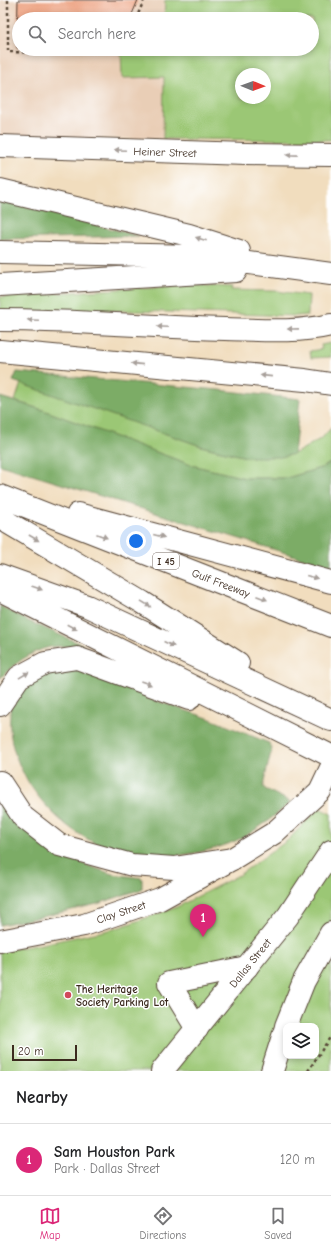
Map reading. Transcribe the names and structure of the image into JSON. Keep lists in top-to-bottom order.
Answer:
{
  "streets": {
    "main road": [
      "Heiner Street",
      "I 45",
      "Gulf Freeway",
      "Clay Street",
      "Dallas Street"
    ]
  },
  "places": ["The Heritage Society Parking Lot"],
  "scale_bar": "20 m",
  "north": "right",
  "page": {
    "search": "Search here",
    "pins": "1",
    "scale": "20 m",
    "heading": "Nearby",
    "list": [
      {
        "mark": "1",
        "name": "Sam Houston Park",
        "note": "Park · Dallas Street",
        "value": "120 m"
      }
    ],
    "nav": ["Map", "Directions", "Saved"]
  }
}
